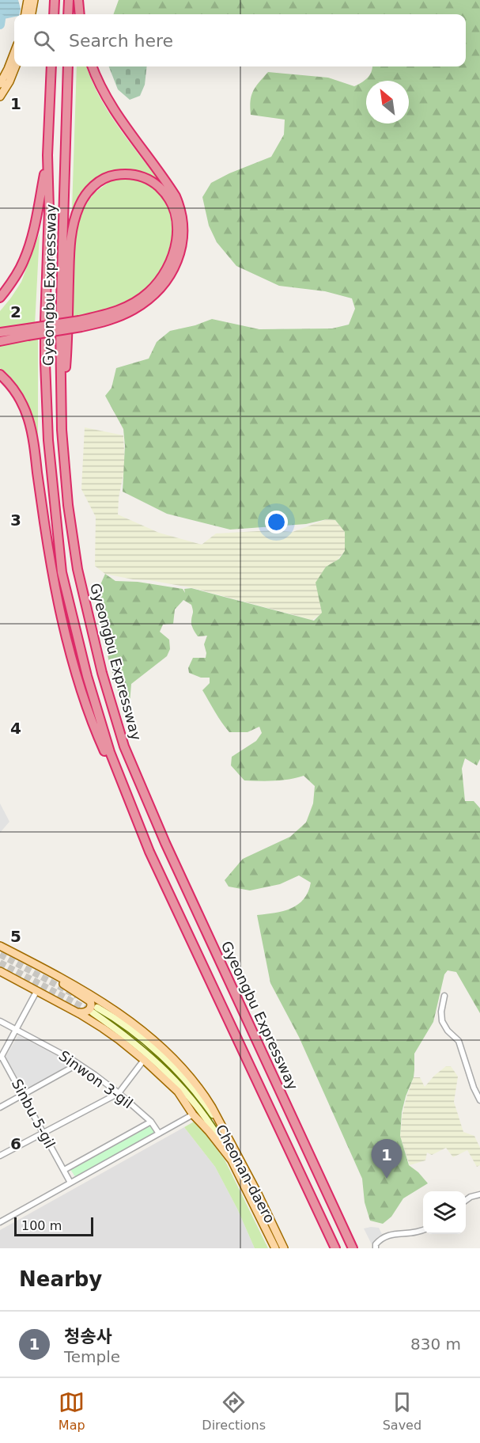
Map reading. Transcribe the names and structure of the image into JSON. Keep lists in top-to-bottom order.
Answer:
{
  "streets": {
    "highway": ["Gyeongbu Expressway"],
    "main road": ["Cheonan-daero"],
    "street": ["Sinwon 3-gil", "Sinbu 5-gil"]
  },
  "scale_bar": "100 m",
  "north": "top left",
  "page": {
    "search": "Search here",
    "pins": "1",
    "scale": "100 m",
    "heading": "Nearby",
    "list": [
      {
        "mark": "1",
        "name": "청송사",
        "note": "Temple",
        "value": "830 m"
      }
    ],
    "nav": ["Map", "Directions", "Saved"]
  },
  "grid": {
    "rows": [
      "1",
      "2",
      "3",
      "4",
      "5",
      "6"
    ]
  }
}
